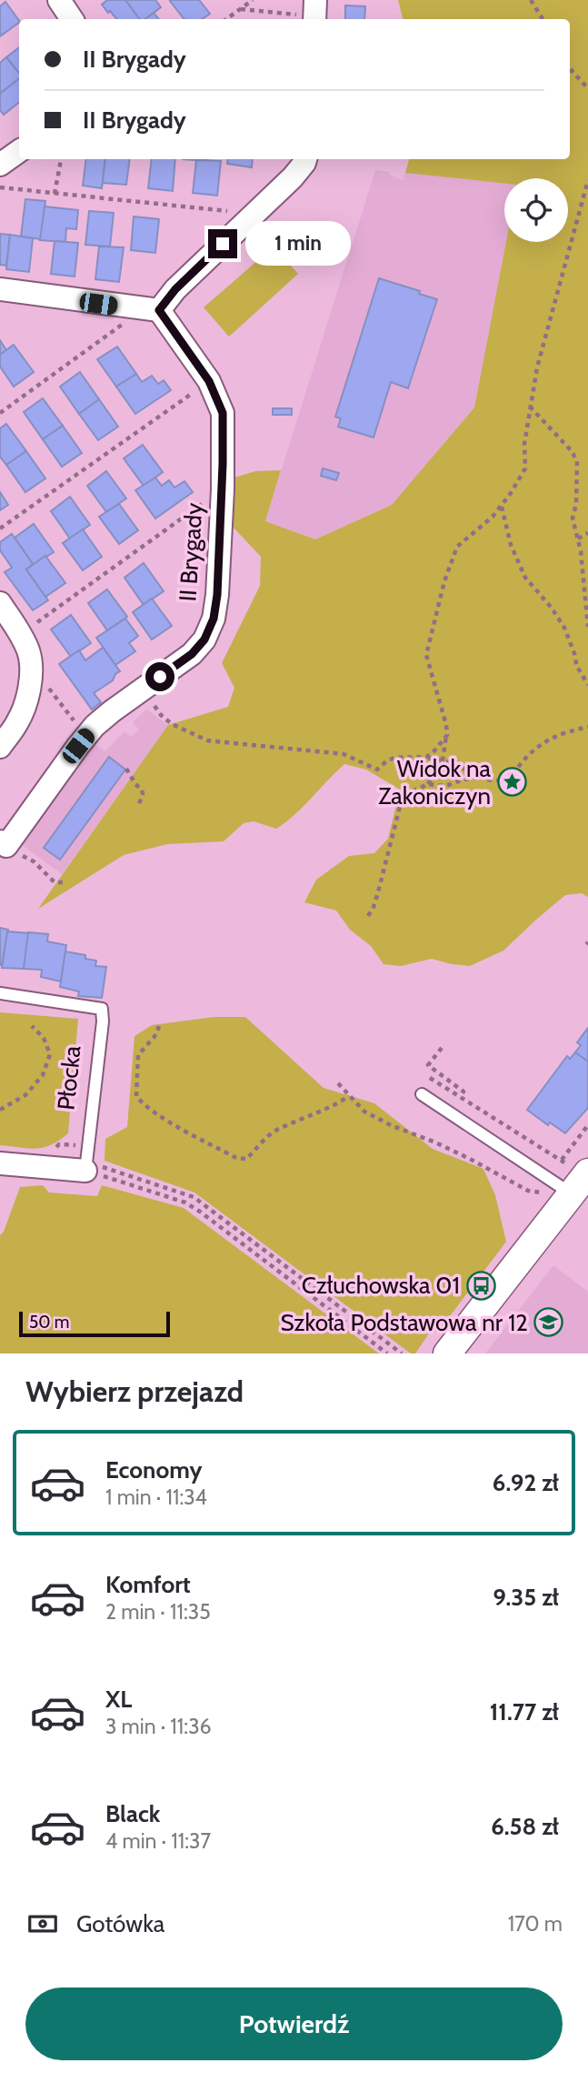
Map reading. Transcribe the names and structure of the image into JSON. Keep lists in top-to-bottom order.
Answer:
{
  "streets": {
    "street": ["II Brygady"],
    "lane": ["Płocka"]
  },
  "places": {
    "place": ["Widok na Zakoniczyn"],
    "bus stop": ["Człuchowska 01"],
    "school or university": ["Szkoła Podstawowa nr 12"]
  },
  "scale_bar": "50 m",
  "page": {
    "banner": ["II Brygady", "II Brygady"],
    "bubble": "1 min",
    "scale": "50 m",
    "heading": "Wybierz przejazd",
    "list": [
      {
        "name": "Economy",
        "note": "1 min · 11:34",
        "value": "6.92 zł"
      },
      {
        "name": "Komfort",
        "note": "2 min · 11:35",
        "value": "9.35 zł"
      },
      {
        "name": "XL",
        "note": "3 min · 11:36",
        "value": "11.77 zł"
      },
      {
        "name": "Black",
        "note": "4 min · 11:37",
        "value": "6.58 zł"
      }
    ],
    "pay": ["Gotówka", "170 m"],
    "buttons": "Potwierdź"
  }
}
